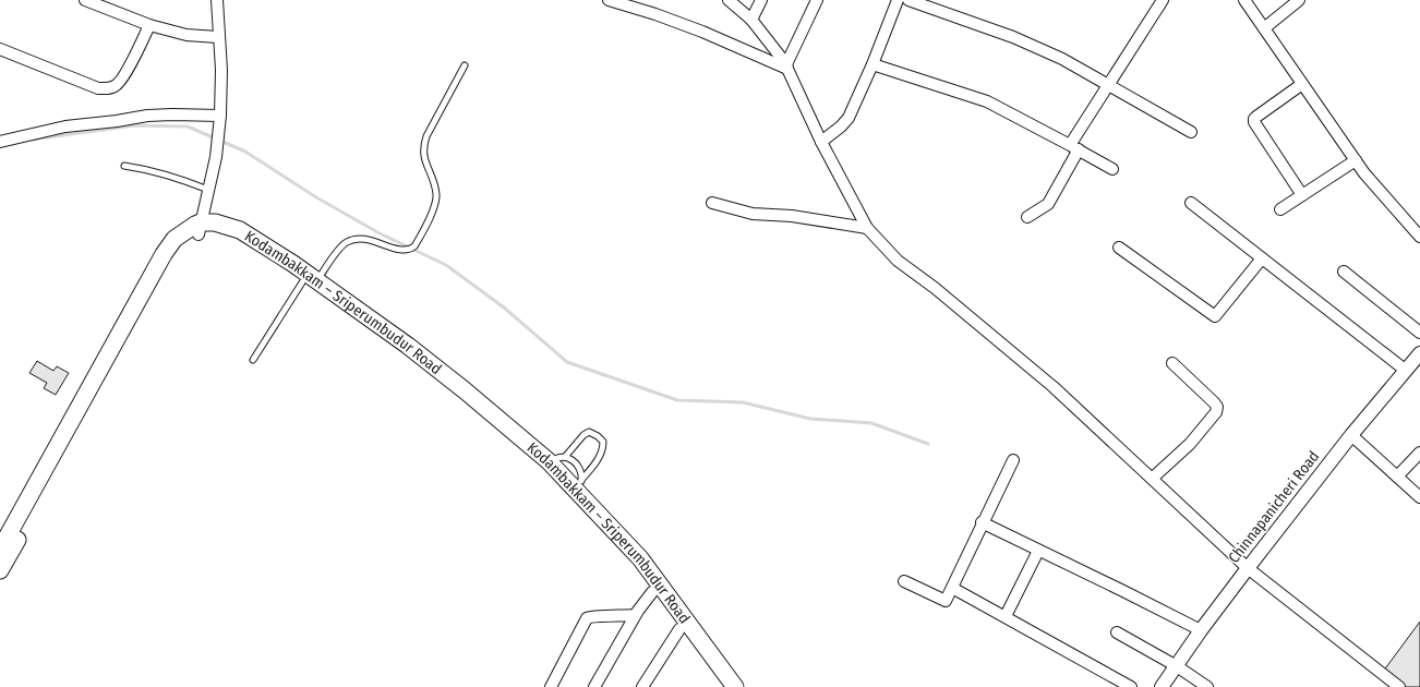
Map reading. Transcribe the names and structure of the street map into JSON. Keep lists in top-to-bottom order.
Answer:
{
  "streets": {
    "main road": ["Kodambakkam – Sriperumbudur Road"],
    "street": ["Chinnapanicheri Road"]
  }
}
